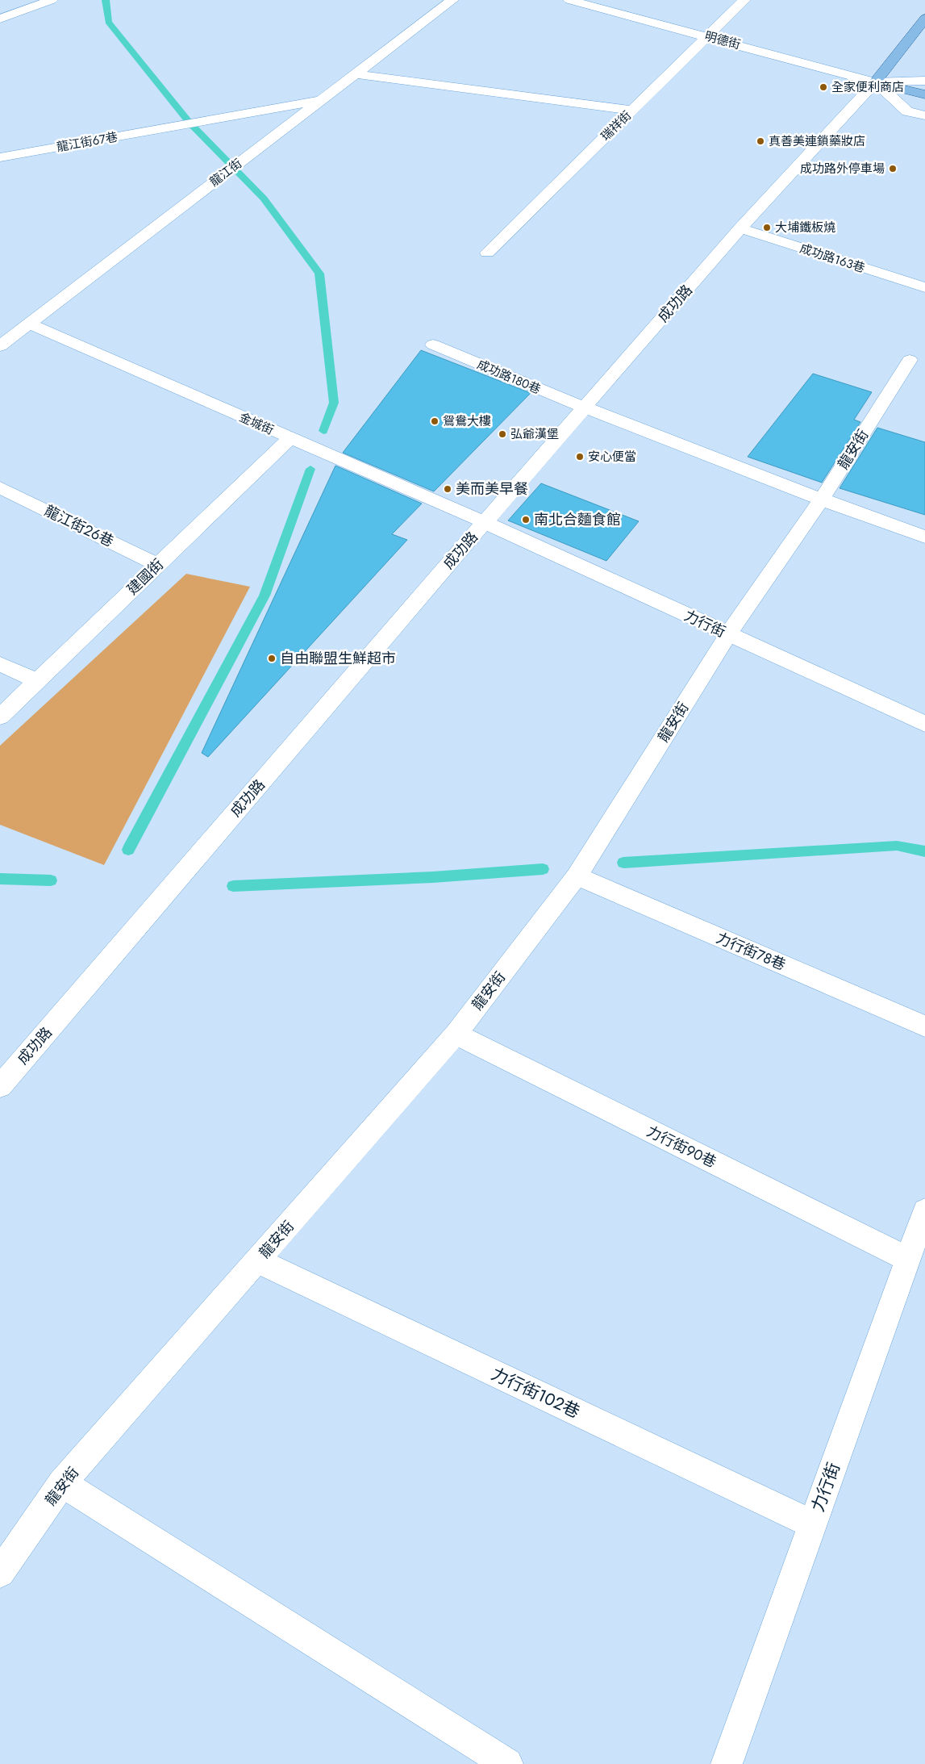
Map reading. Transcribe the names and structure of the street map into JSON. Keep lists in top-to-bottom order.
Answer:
{
  "streets": {
    "main road": ["成功路"],
    "street": [
      "明德街",
      "瑞祥街",
      "龍江街67巷",
      "龍江街",
      "成功路163巷",
      "成功路180巷",
      "金城街",
      "龍安街",
      "龍江街26巷",
      "建國街",
      "力行街",
      "力行街78巷",
      "力行街90巷",
      "力行街102巷"
    ]
  },
  "crossings": [
    ["明德街", "瑞祥街"],
    ["明德街", "成功路"],
    ["龍江街67巷", "龍江街"],
    ["龍江街", "金城街"],
    ["成功路163巷", "成功路"],
    ["成功路", "成功路180巷"],
    ["成功路", "金城街"],
    ["成功路", "力行街"],
    ["成功路180巷", "龍安街"],
    ["金城街", "建國街"],
    ["金城街", "力行街"],
    ["龍安街", "力行街"],
    ["龍安街", "力行街78巷"],
    ["龍安街", "力行街90巷"],
    ["龍安街", "力行街102巷"],
    ["龍江街26巷", "建國街"],
    ["力行街", "力行街90巷"],
    ["力行街", "力行街102巷"]
  ],
  "places": [
    "全家便利商店",
    "真善美連鎖藥妝店",
    "成功路外停車場",
    "大埔鐵板燒",
    "鴛鴦大樓",
    "弘爺漢堡",
    "安心便當",
    "美而美早餐",
    "南北合麵食館",
    "自由聯盟生鮮超市"
  ]
}
